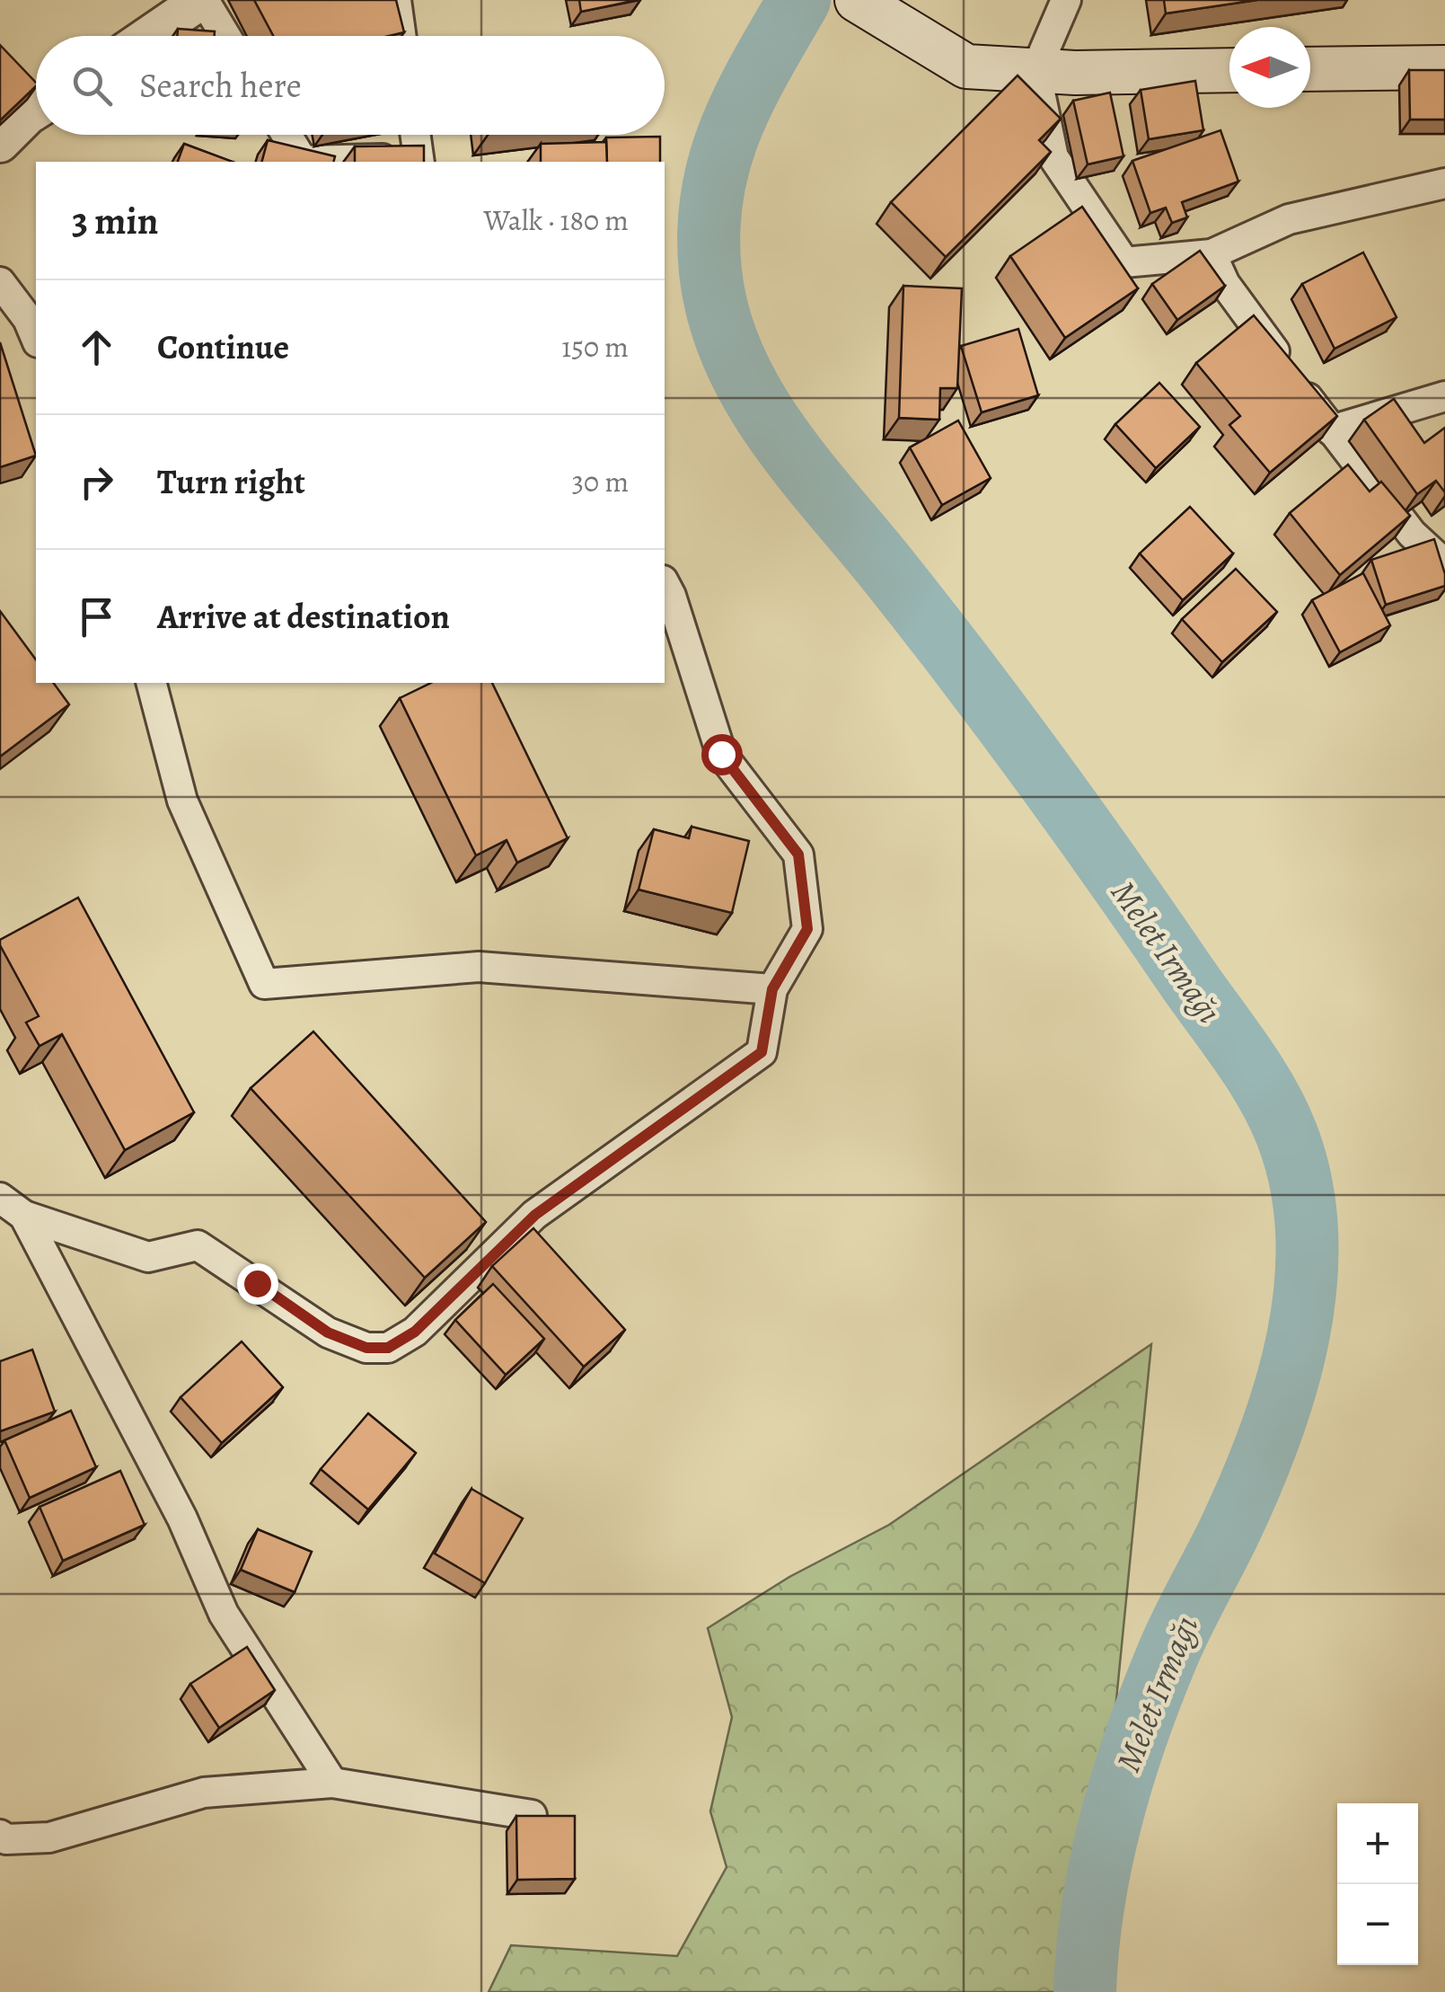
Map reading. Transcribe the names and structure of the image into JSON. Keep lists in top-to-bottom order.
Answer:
{
  "water": ["Melet Irmağı"],
  "north": "left",
  "page": {
    "search": "Search here",
    "heading": ["3 min", "Walk · 180 m"],
    "list": [
      ["Continue", "150 m"],
      ["Turn right", "30 m"],
      "Arrive at destination"
    ],
    "map_buttons": ["+", "−"]
  }
}
